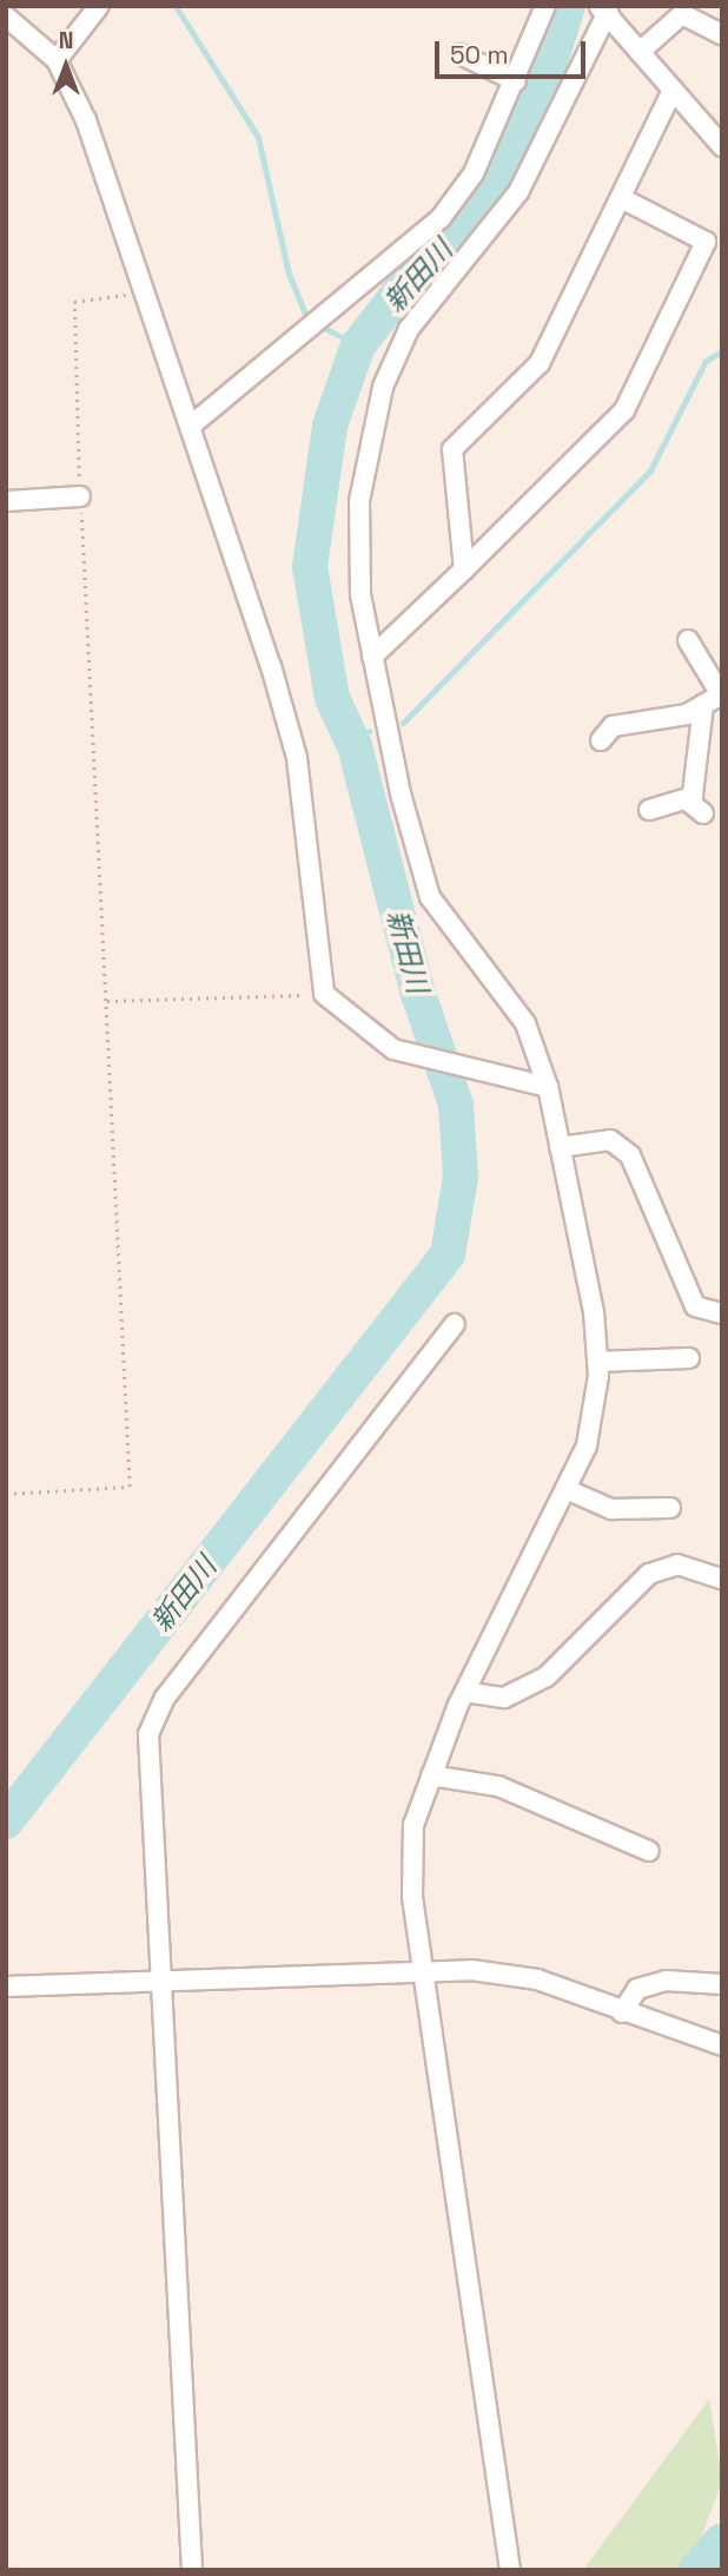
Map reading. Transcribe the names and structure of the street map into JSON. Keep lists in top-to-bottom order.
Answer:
{
  "water": ["新田川"],
  "scale_bar": "50 m",
  "north": "top"
}
